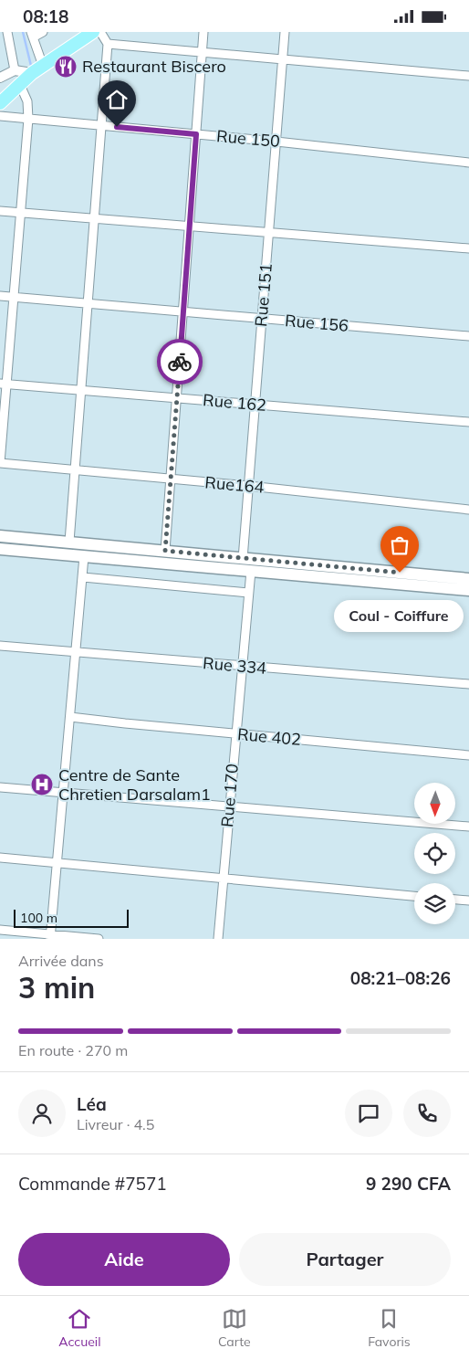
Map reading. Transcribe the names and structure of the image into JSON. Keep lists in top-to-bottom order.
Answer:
{
  "streets": {
    "street": [
      "Rue 150",
      "Rue 151",
      "Rue 156",
      "Rue 162",
      "Rue164",
      "Rue 334",
      "Rue 402",
      "Rue 170"
    ]
  },
  "crossings": [
    ["Rue 150", "Rue 151"],
    ["Rue 151", "Rue 156"],
    ["Rue 151", "Rue 162"],
    ["Rue 151", "Rue164"],
    ["Rue 334", "Rue 170"],
    ["Rue 402", "Rue 170"]
  ],
  "places": {
    "restaurant": ["Restaurant Biscero"],
    "other": ["Coul - Coiffure"],
    "hospital": ["Centre de Sante Chretien Darsalam1"]
  },
  "scale_bar": "100 m",
  "north": "bottom",
  "page": {
    "status": "08:18",
    "bubble": "Coul - Coiffure",
    "scale": "100 m",
    "heading": ["3 min", "Arrivée dans", "08:21–08:26"],
    "panel": [
      "Léa",
      "Livreur · 4.5",
      "Commande #7571",
      "9 290 CFA"
    ],
    "bar": "En route · 270 m",
    "buttons": ["Aide", "Partager"],
    "tabs": ["Accueil", "Carte", "Favoris"]
  }
}
